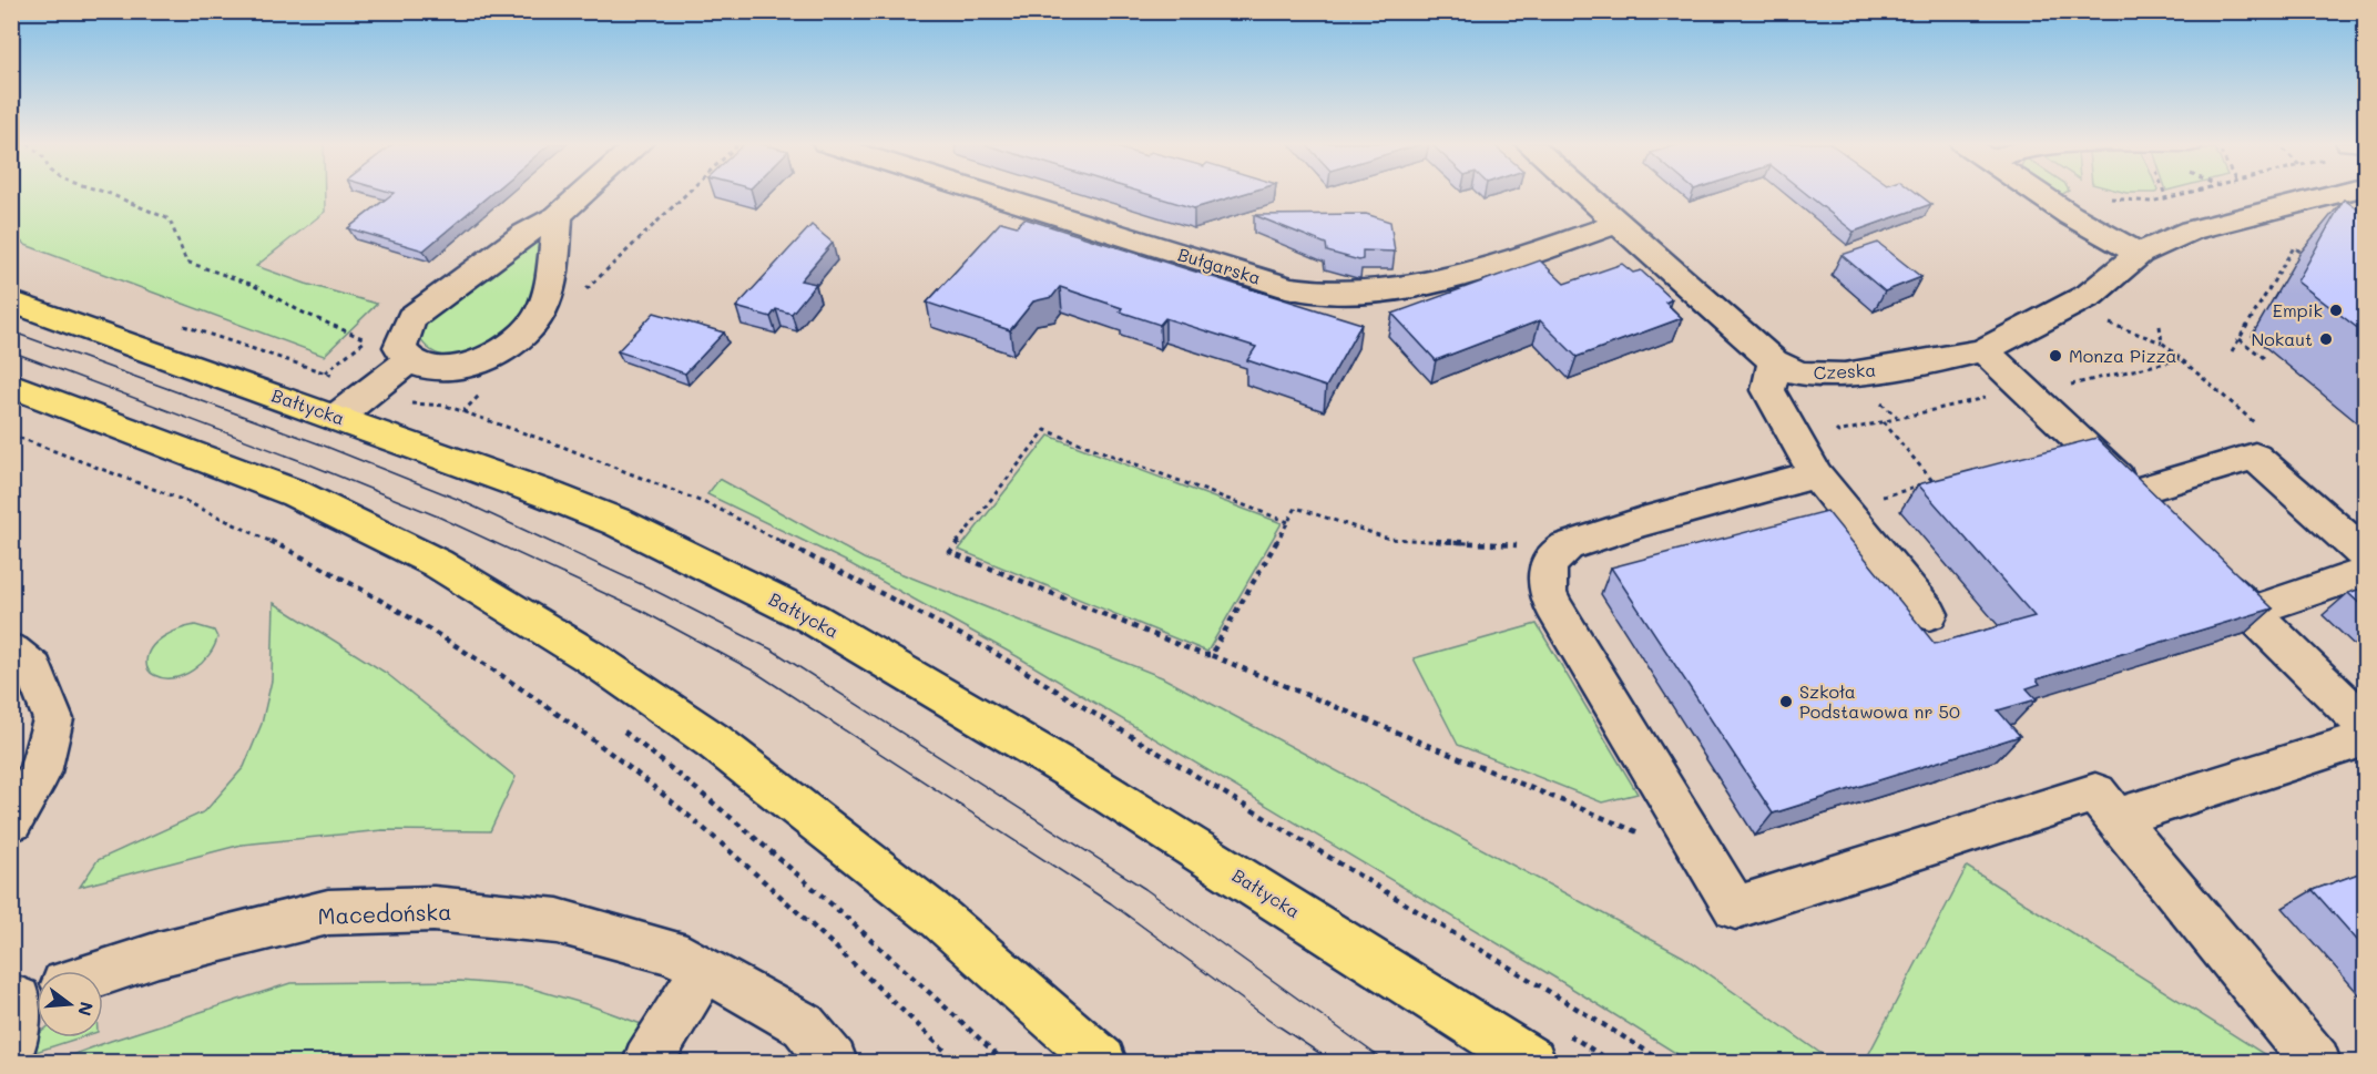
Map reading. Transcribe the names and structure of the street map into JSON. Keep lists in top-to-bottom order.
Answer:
{
  "streets": {
    "main road": ["Bałtycka"],
    "street": ["Bułgarska", "Czeska", "Macedońska"]
  },
  "crossings": [
    ["Bułgarska", "Czeska"]
  ],
  "places": [
    "Empik",
    "Nokaut",
    "Monza Pizza",
    "Szkoła Podstawowa nr 50"
  ],
  "north": "right"
}
